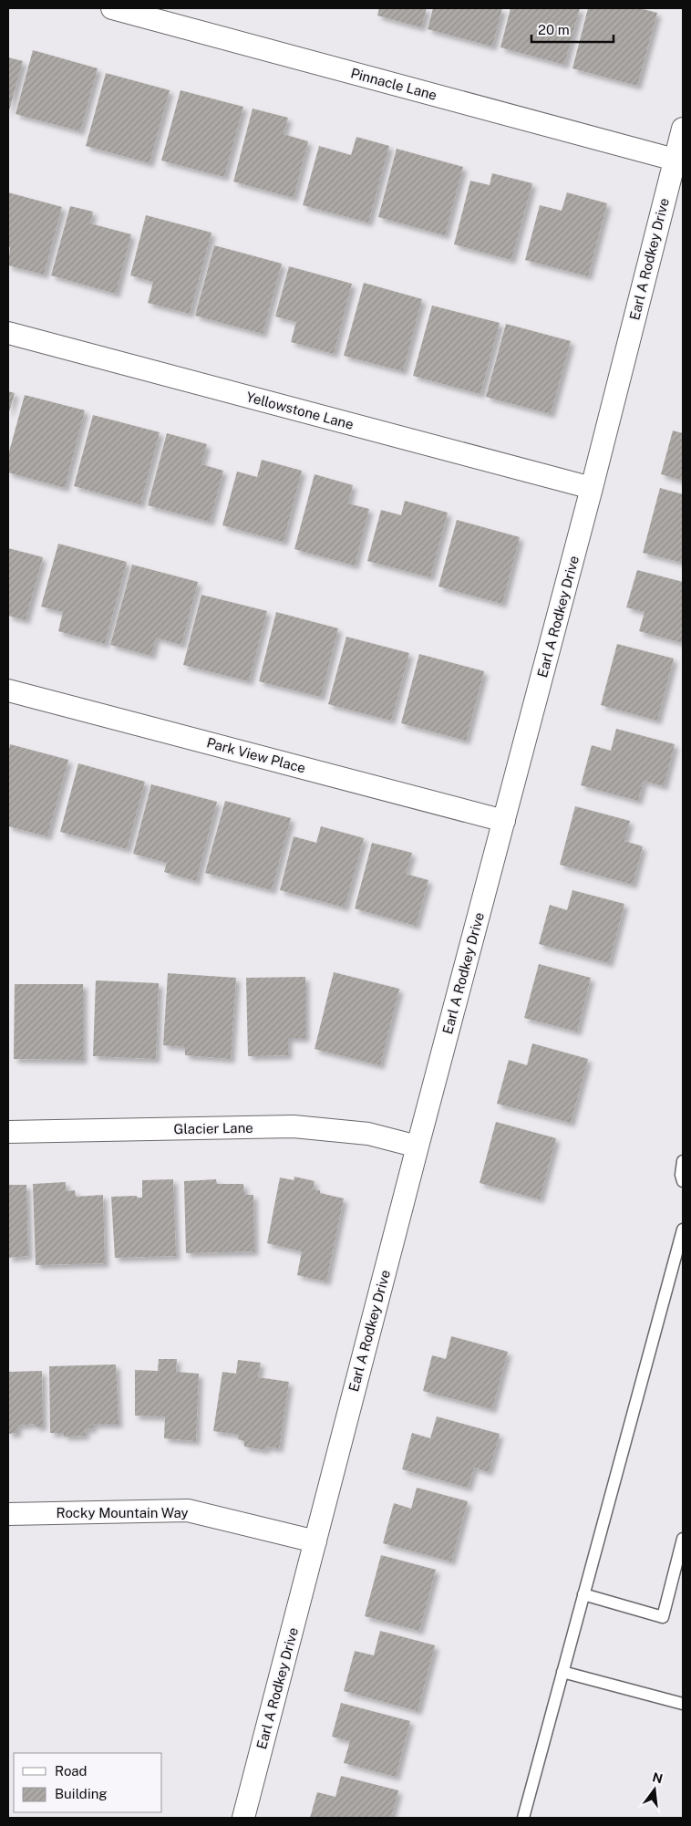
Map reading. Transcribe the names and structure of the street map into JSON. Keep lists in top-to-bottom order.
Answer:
{
  "streets": {
    "street": [
      "Pinnacle Lane",
      "Earl A Rodkey Drive",
      "Yellowstone Lane",
      "Park View Place",
      "Glacier Lane",
      "Rocky Mountain Way"
    ]
  },
  "crossings": [
    ["Pinnacle Lane", "Earl A Rodkey Drive"],
    ["Earl A Rodkey Drive", "Yellowstone Lane"],
    ["Earl A Rodkey Drive", "Park View Place"],
    ["Earl A Rodkey Drive", "Glacier Lane"],
    ["Earl A Rodkey Drive", "Rocky Mountain Way"]
  ],
  "legend": ["Road", "Building"],
  "scale_bar": "20 m",
  "north": "top"
}
